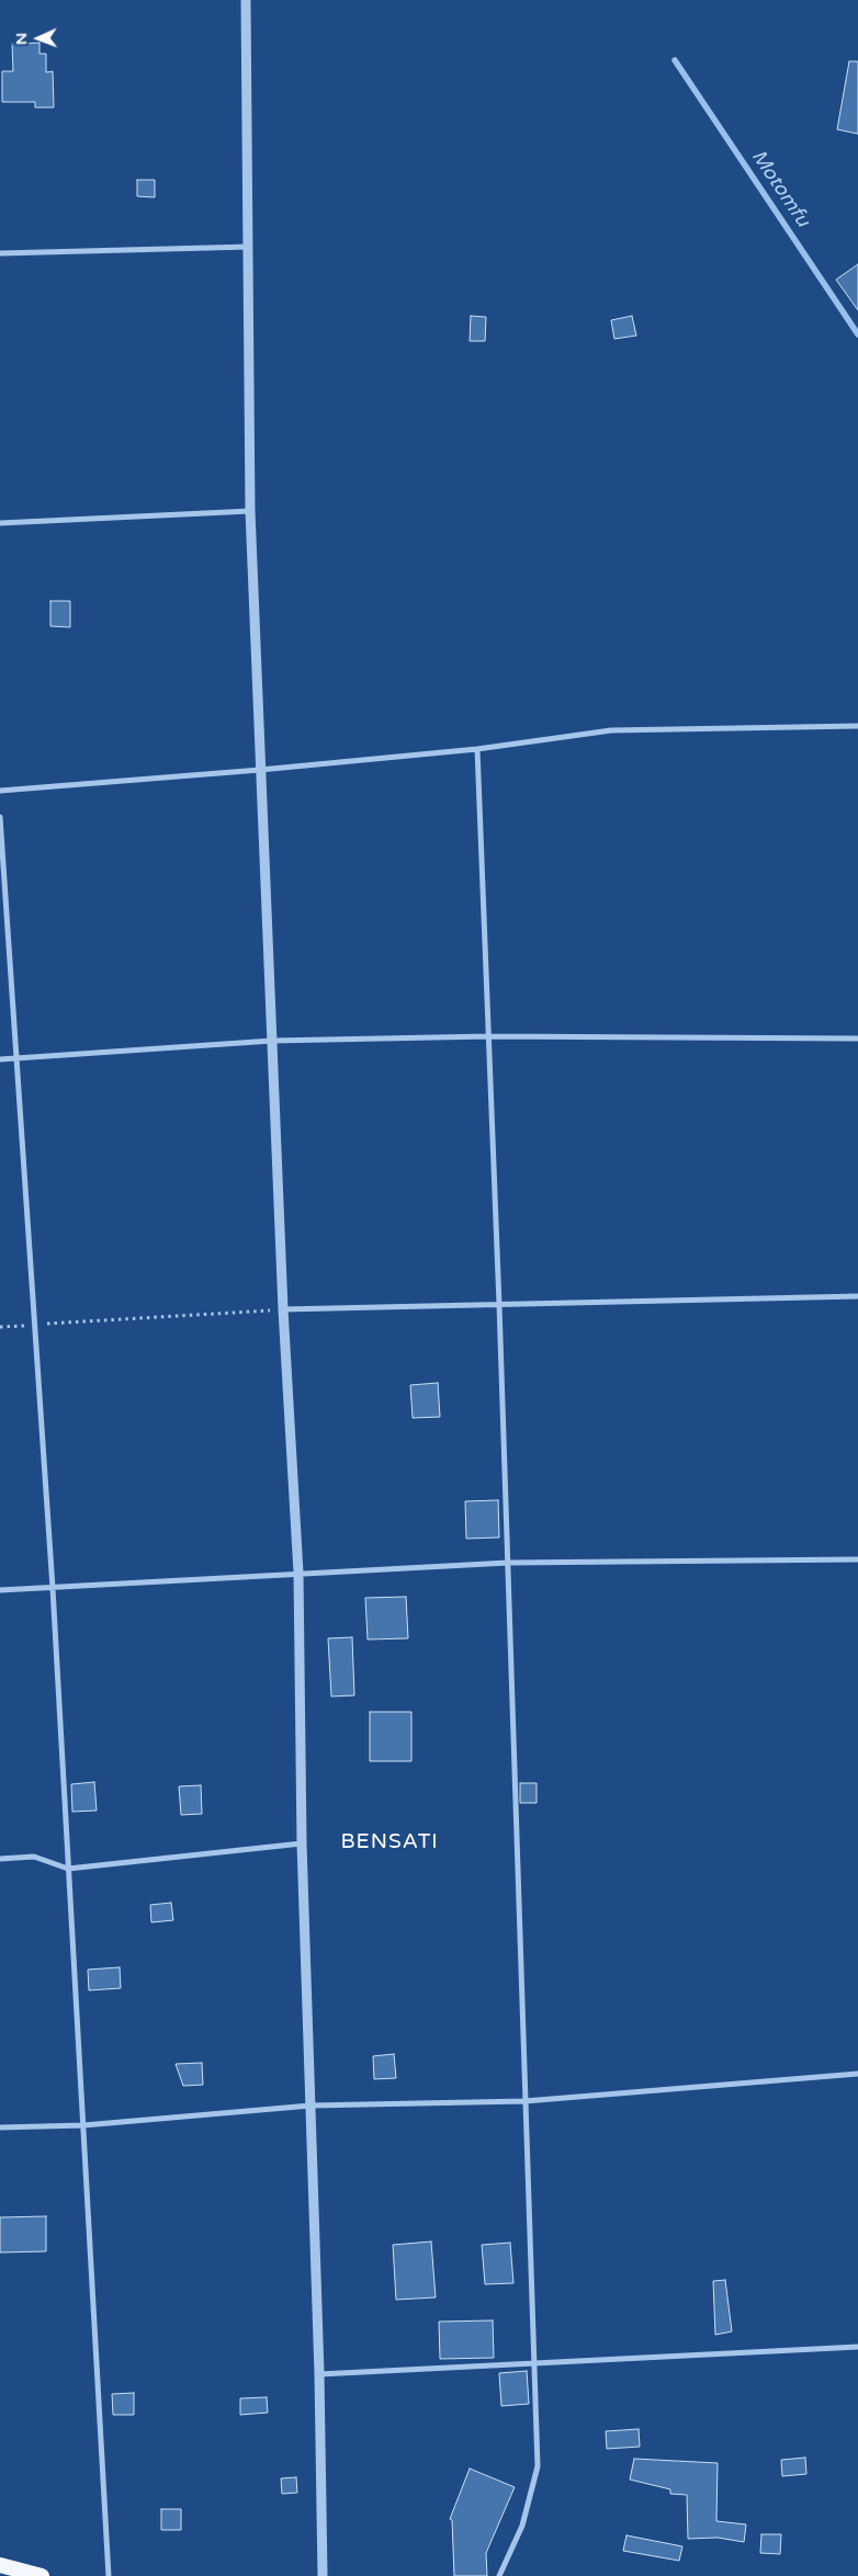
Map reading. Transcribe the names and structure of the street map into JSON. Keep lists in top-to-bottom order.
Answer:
{
  "districts": ["BENSATI"],
  "water": ["Motomfu"],
  "north": "left"
}
